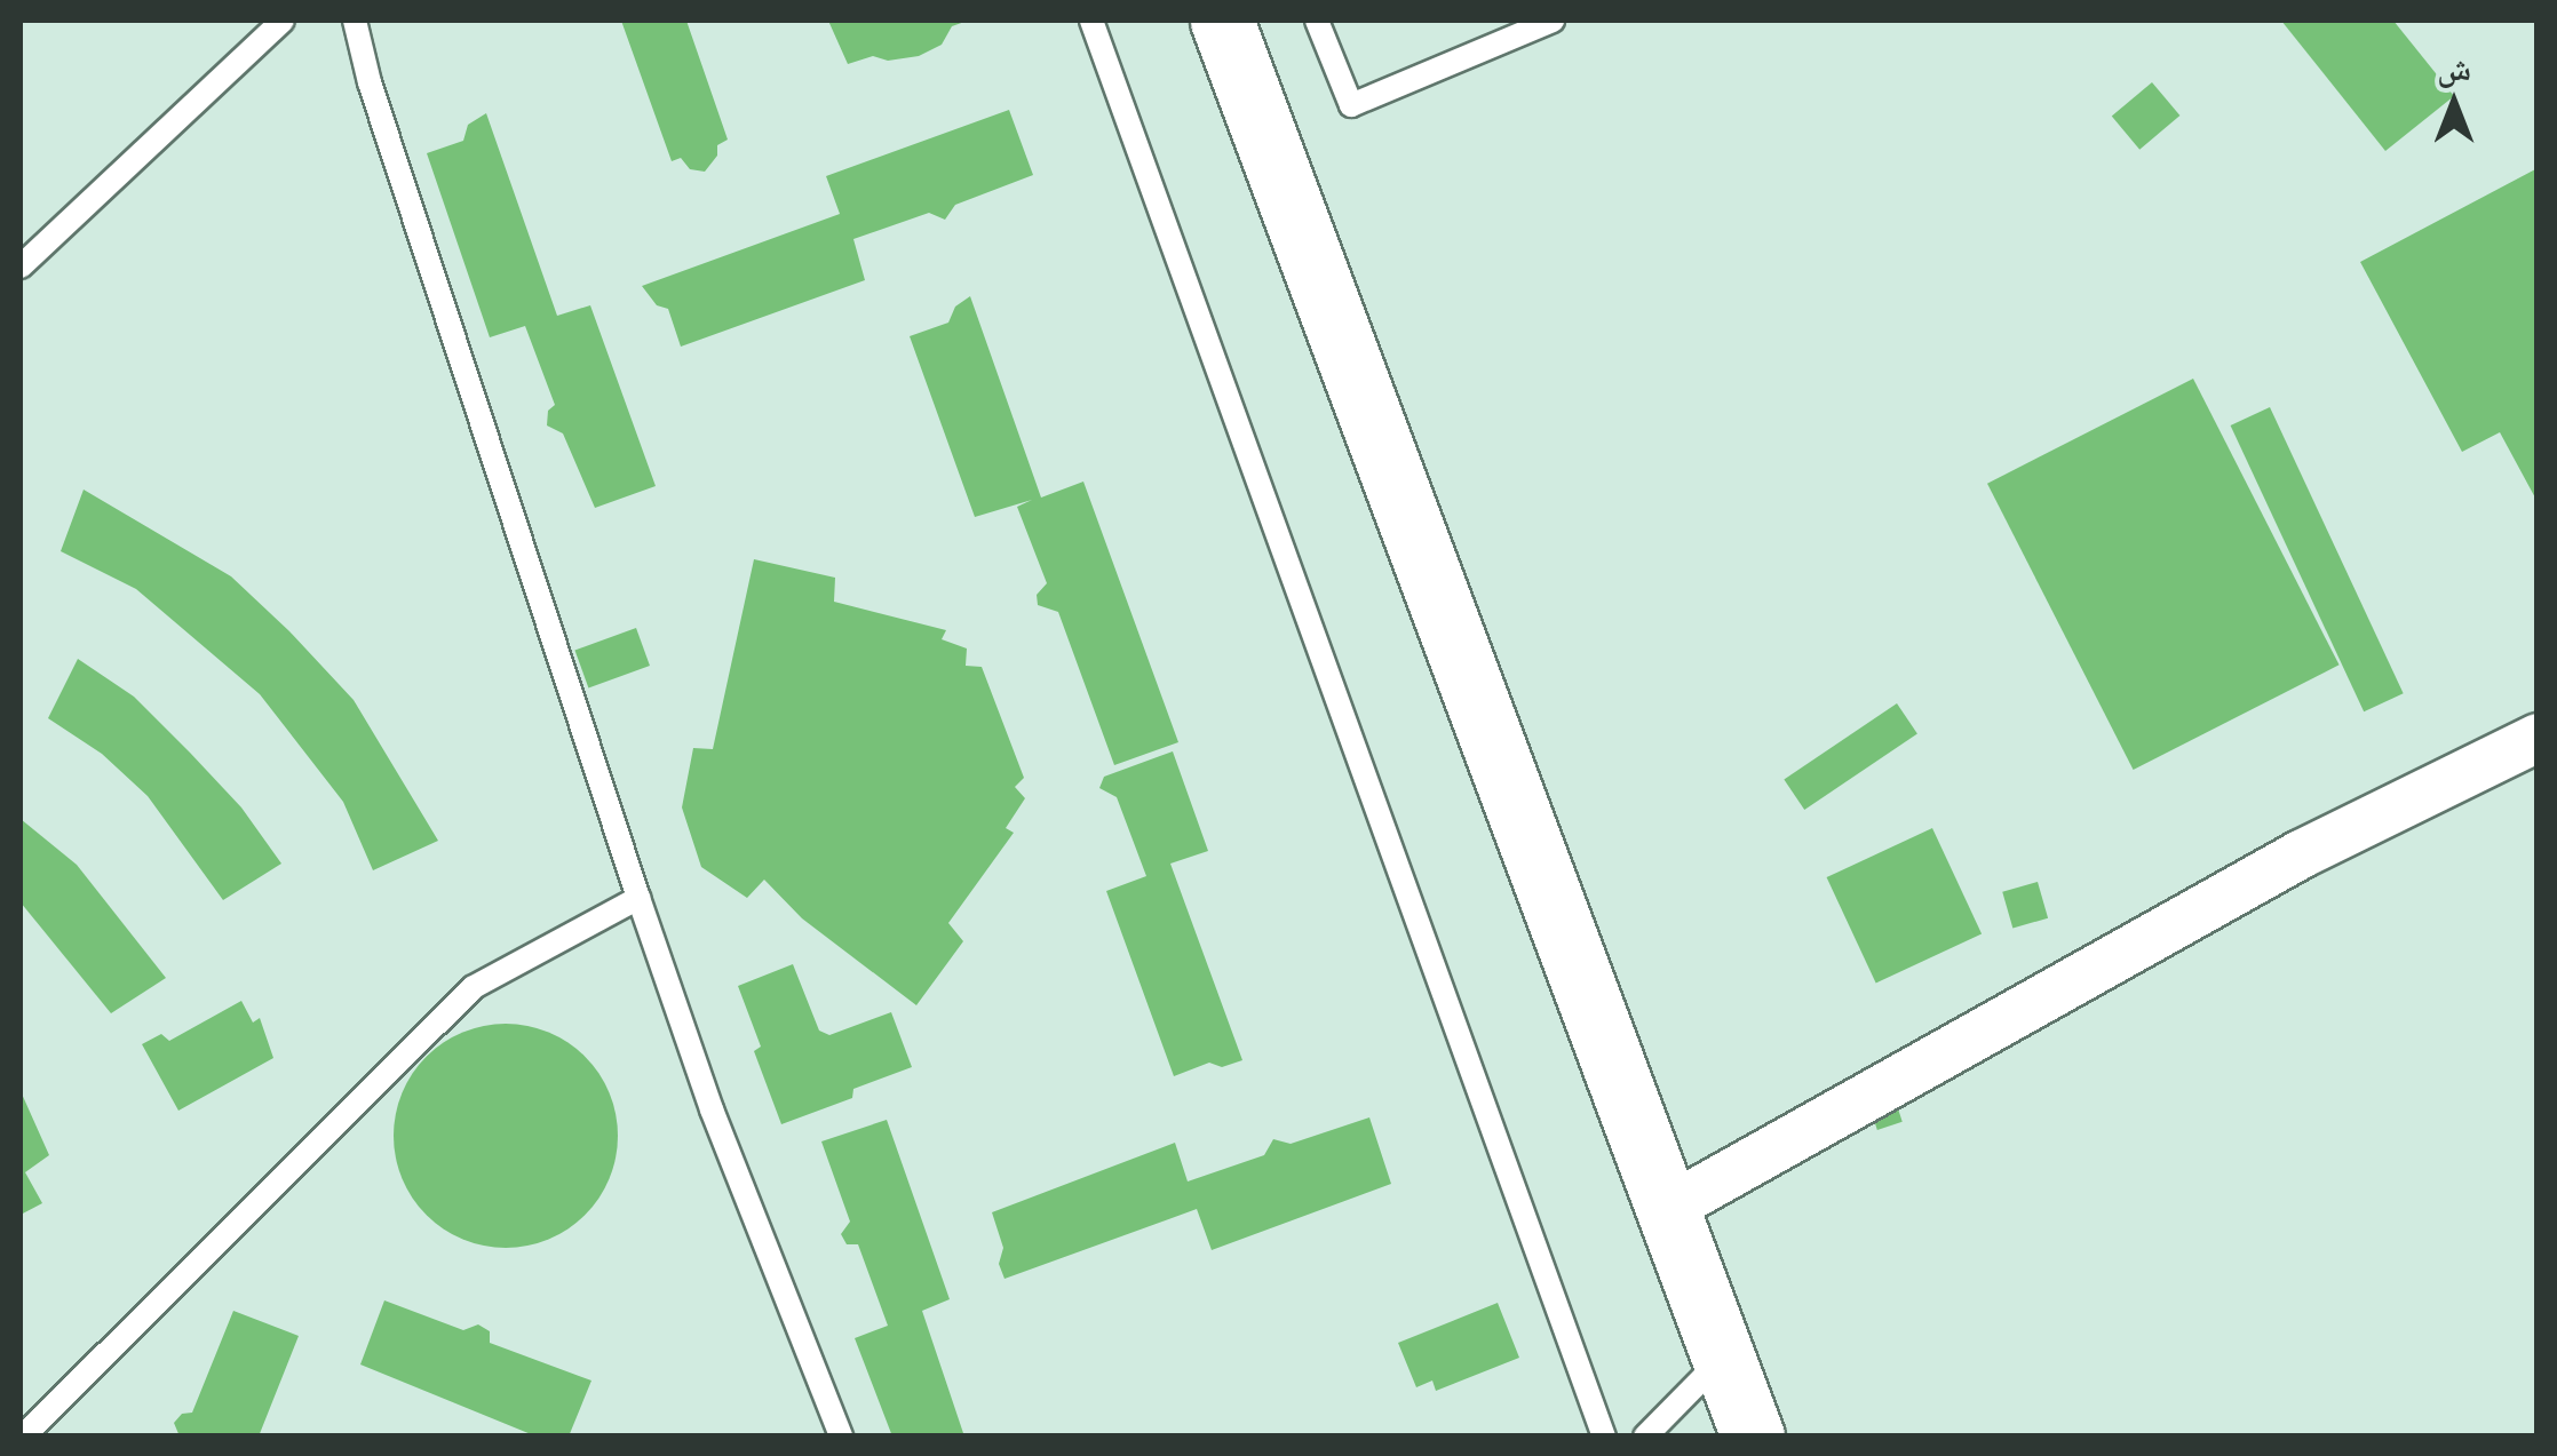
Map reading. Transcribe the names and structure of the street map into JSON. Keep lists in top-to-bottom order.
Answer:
{
  "north": "top"
}
